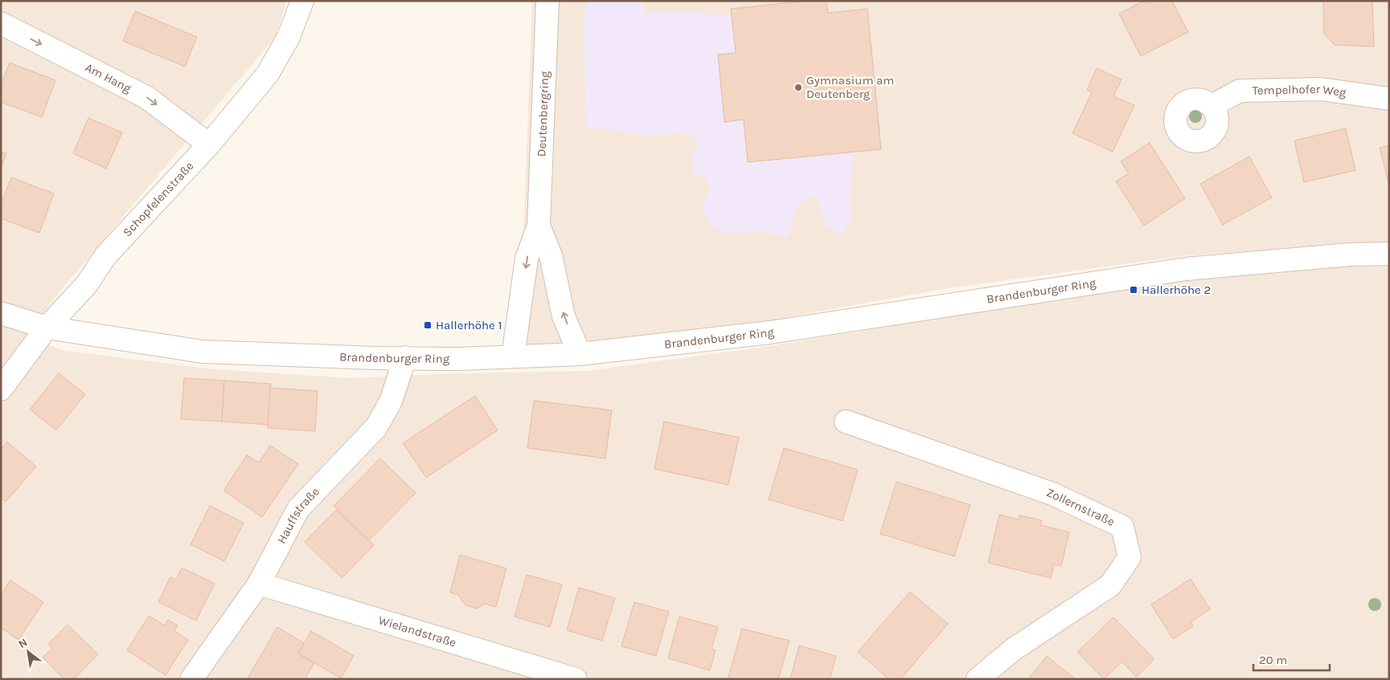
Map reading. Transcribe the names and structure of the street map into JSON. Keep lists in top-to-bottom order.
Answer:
{
  "streets": {
    "street": [
      "Am Hang",
      "Tempelhofer Weg",
      "Deutenbergring",
      "Schopfelenstraße",
      "Brandenburger Ring",
      "Zollernstraße",
      "Hauffstraße",
      "Wielandstraße"
    ]
  },
  "crossings": [
    ["Am Hang", "Schopfelenstraße"],
    ["Deutenbergring", "Brandenburger Ring"],
    ["Schopfelenstraße", "Brandenburger Ring"],
    ["Brandenburger Ring", "Hauffstraße"],
    ["Hauffstraße", "Wielandstraße"]
  ],
  "one_way": ["Am Hang"],
  "places": {
    "other": ["Gymnasium am Deutenberg"],
    "transit": ["Hallerhöhe 2", "Hallerhöhe 1"]
  },
  "scale_bar": "20 m",
  "north": "top left"
}
